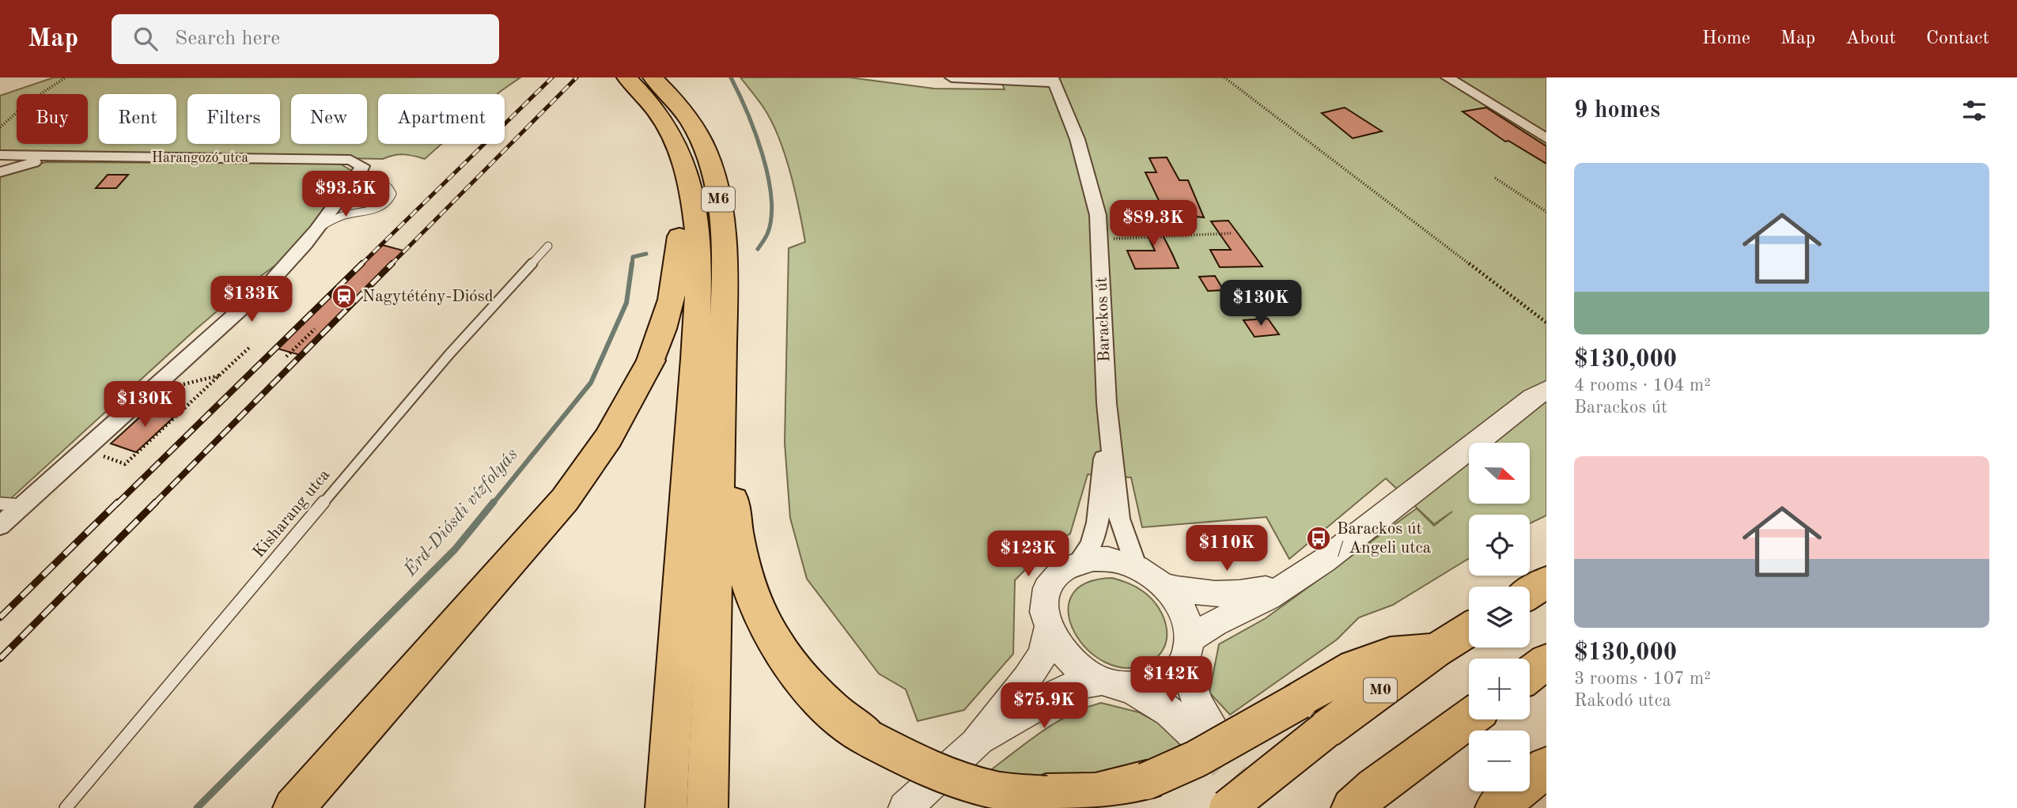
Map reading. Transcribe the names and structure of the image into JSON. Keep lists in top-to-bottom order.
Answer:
{
  "streets": {
    "highway": ["M6", "M0"],
    "street": ["Harangozó utca", "Barackos út"],
    "lane": ["Kisharang utca"]
  },
  "water": ["Érd-Diósdi vízfolyás"],
  "places": {
    "station": ["Nagytétény-Diósd"],
    "bus stop": ["Barackos út / Angeli utca"]
  },
  "north": "right",
  "page": {
    "header": "Map",
    "search": "Search here",
    "nav": [
      "Home",
      "Map",
      "About",
      "Contact"
    ],
    "heading": "9 homes",
    "chip": [
      "Buy",
      "Rent",
      "Filters",
      "New",
      "Apartment"
    ],
    "list": [
      {
        "name": "$130,000",
        "note": "4 rooms · 104 m² · Barackos út"
      },
      {
        "name": "$130,000",
        "note": "3 rooms · 107 m² · Rakodó utca"
      }
    ],
    "price": [
      "$93.5K",
      "$89.3K",
      "$133K",
      "$130K",
      "$130K",
      "$110K",
      "$123K",
      "$142K",
      "$75.9K"
    ],
    "map_buttons": ["+", "−"]
  }
}
